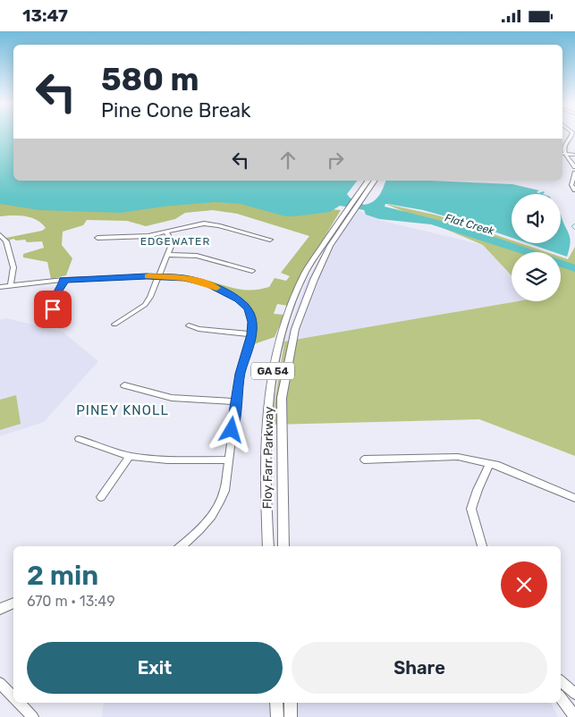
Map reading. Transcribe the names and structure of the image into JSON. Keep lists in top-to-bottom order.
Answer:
{
  "streets": {
    "main road": ["GA 54", "Floy Farr Parkway"]
  },
  "districts": ["EDGEWATER", "PINEY KNOLL"],
  "water": ["Flat Creek"],
  "page": {
    "status": "13:47",
    "turn": ["580 m", "Pine Cone Break"],
    "heading": ["2 min", "670 m · 13:49"],
    "buttons": ["Exit", "Share"]
  }
}
